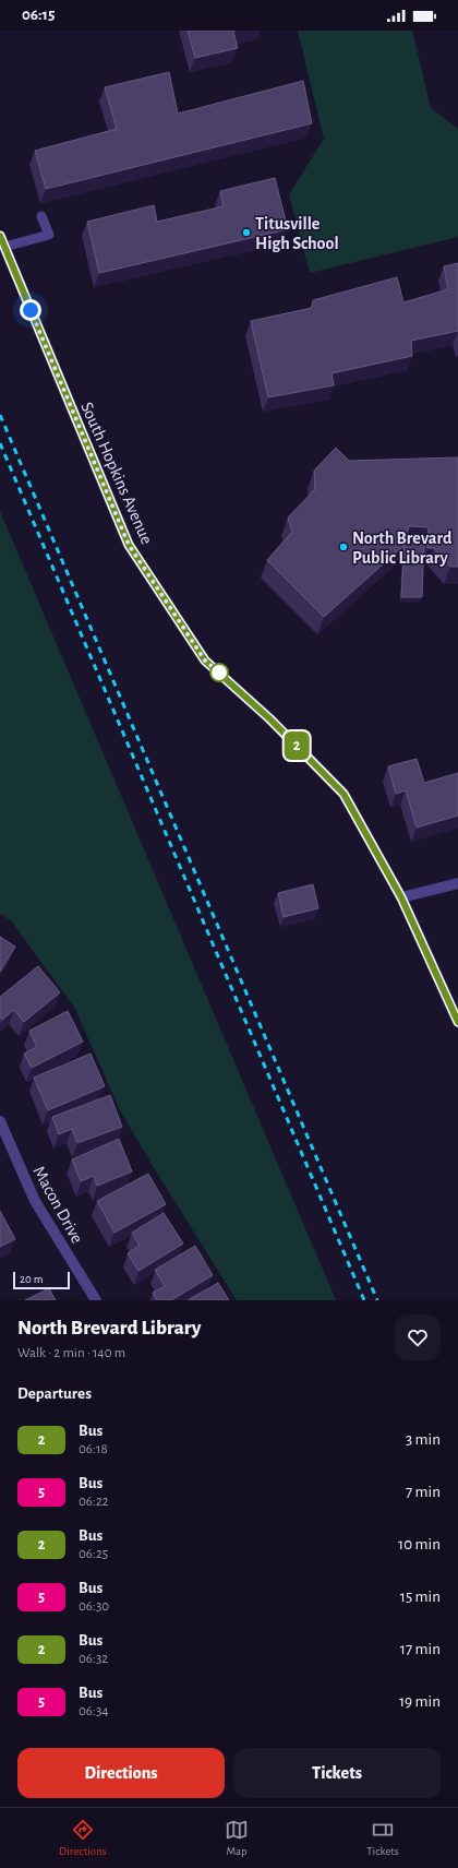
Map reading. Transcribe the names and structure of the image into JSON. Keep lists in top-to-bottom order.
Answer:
{
  "streets": {
    "street": ["South Hopkins Avenue", "Macon Drive"]
  },
  "places": ["Titusville High School", "North Brevard Public Library"],
  "lines": ["bus line 2"],
  "scale_bar": "20 m",
  "page": {
    "status": "06:15",
    "on_map": "2",
    "scale": "20 m",
    "heading": [
      ["North Brevard Library", "Walk · 2 min · 140 m"],
      "Departures"
    ],
    "list": [
      {
        "mark": "2",
        "name": "Bus",
        "note": "06:18",
        "value": "3 min"
      },
      {
        "mark": "5",
        "name": "Bus",
        "note": "06:22",
        "value": "7 min"
      },
      {
        "mark": "2",
        "name": "Bus",
        "note": "06:25",
        "value": "10 min"
      },
      {
        "mark": "5",
        "name": "Bus",
        "note": "06:30",
        "value": "15 min"
      },
      {
        "mark": "2",
        "name": "Bus",
        "note": "06:32",
        "value": "17 min"
      },
      {
        "mark": "5",
        "name": "Bus",
        "note": "06:34",
        "value": "19 min"
      }
    ],
    "buttons": ["Directions", "Tickets"],
    "tabs": ["Directions", "Map", "Tickets"]
  }
}
